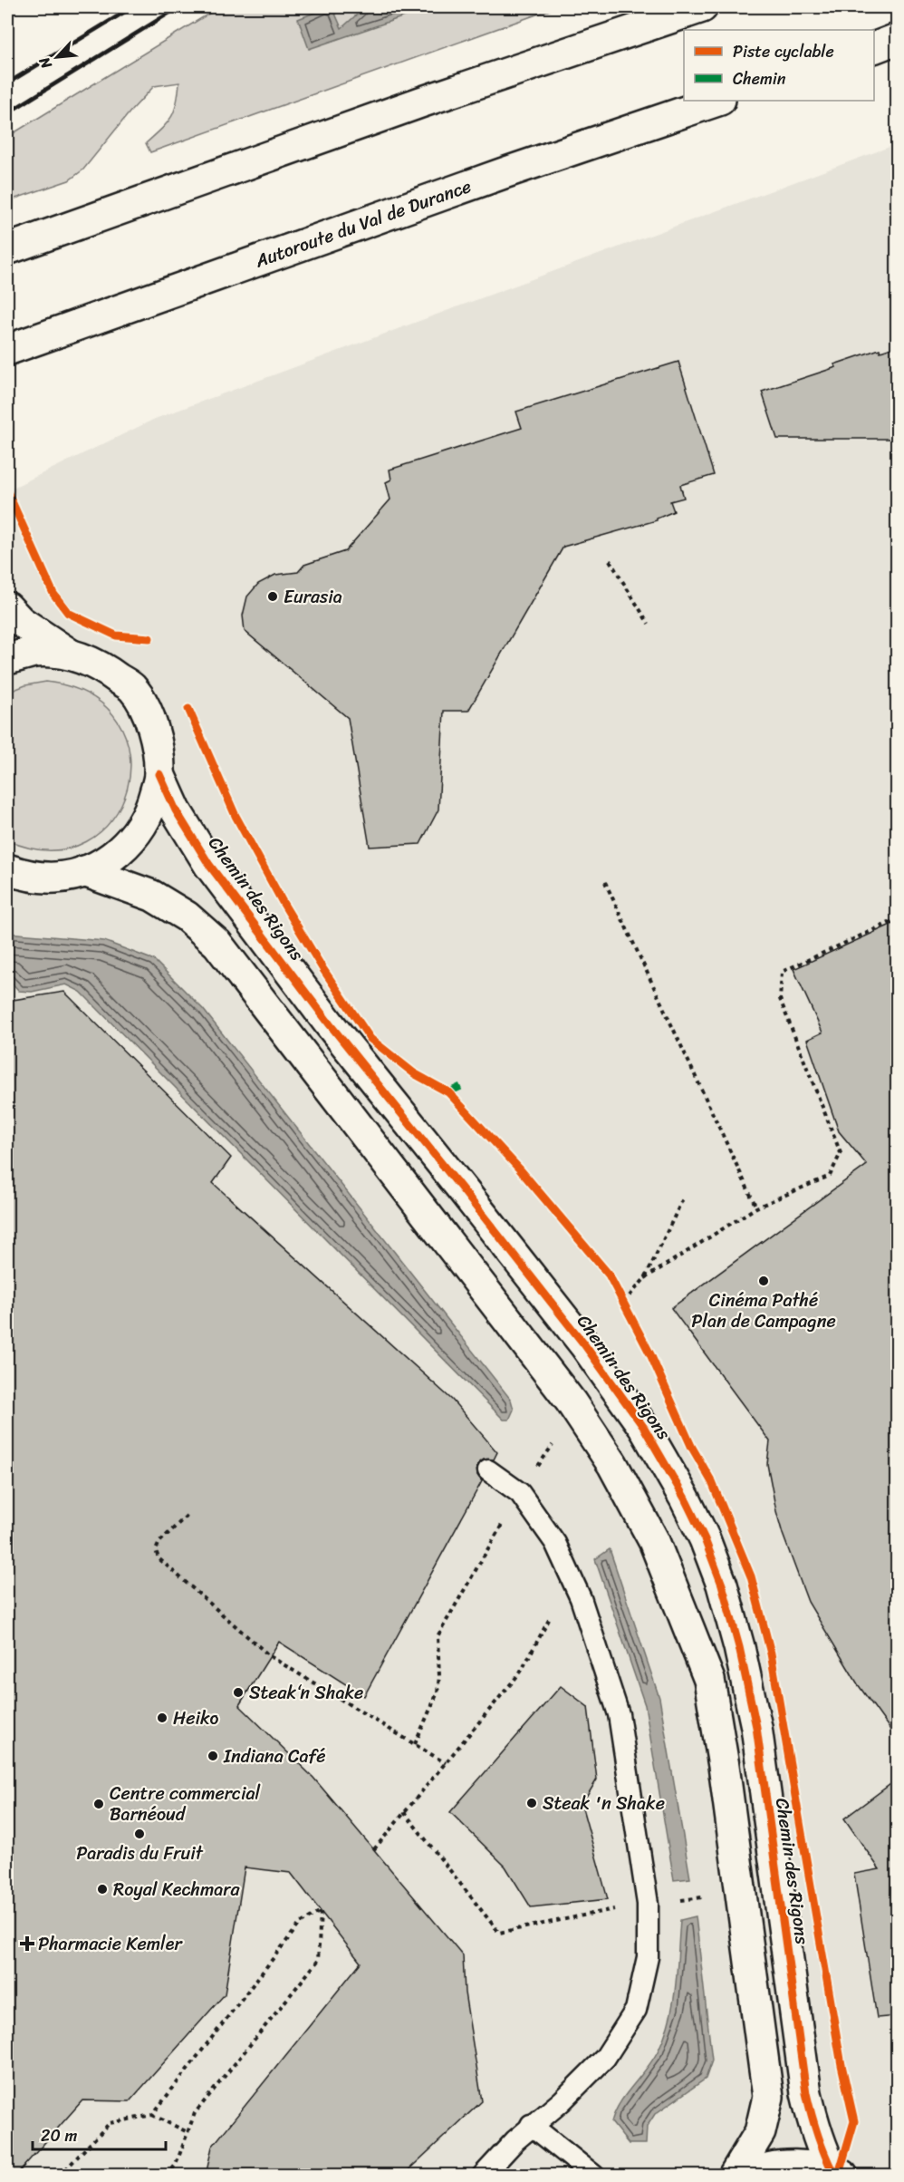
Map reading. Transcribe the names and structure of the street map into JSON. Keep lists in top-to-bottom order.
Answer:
{
  "streets": {
    "main road": ["Autoroute du Val de Durance", "Chemin des Rigons"]
  },
  "places": {
    "other": [
      "Eurasia",
      "Cinéma Pathé Plan de Campagne",
      "Steak‘n Shake",
      "Heiko",
      "Indiana Café",
      "Steak 'n Shake",
      "Centre commercial Barnéoud",
      "Paradis du Fruit",
      "Royal Kechmara"
    ],
    "health": ["Pharmacie Kemler"]
  },
  "legend": ["Piste cyclable", "Chemin"],
  "scale_bar": "20 m",
  "north": "bottom left"
}
